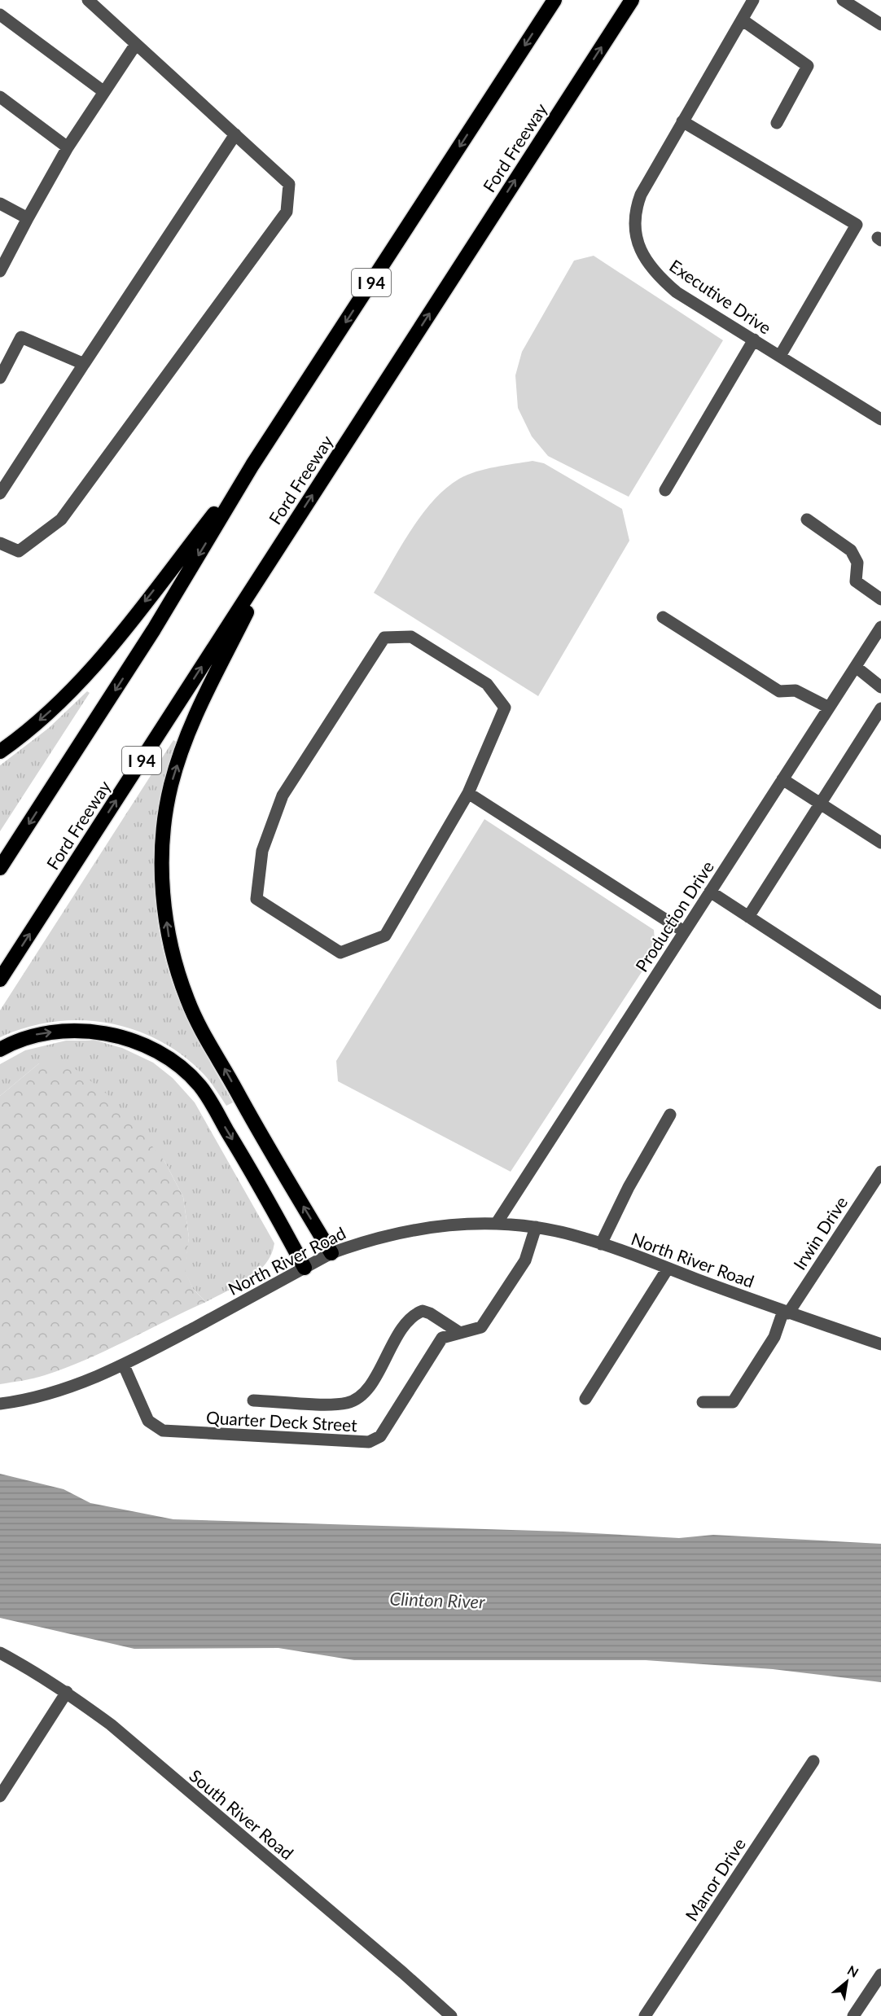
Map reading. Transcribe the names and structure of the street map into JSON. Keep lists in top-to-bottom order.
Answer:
{
  "streets": {
    "highway": ["Ford Freeway", "I 94"],
    "street": [
      "Executive Drive",
      "Production Drive",
      "Irwin Drive",
      "North River Road",
      "Quarter Deck Street",
      "South River Road",
      "Manor Drive"
    ]
  },
  "crossings": [
    ["Production Drive", "North River Road"],
    ["Irwin Drive", "North River Road"],
    ["North River Road", "Quarter Deck Street"]
  ],
  "water": ["Clinton River"],
  "north": "top right"
}
